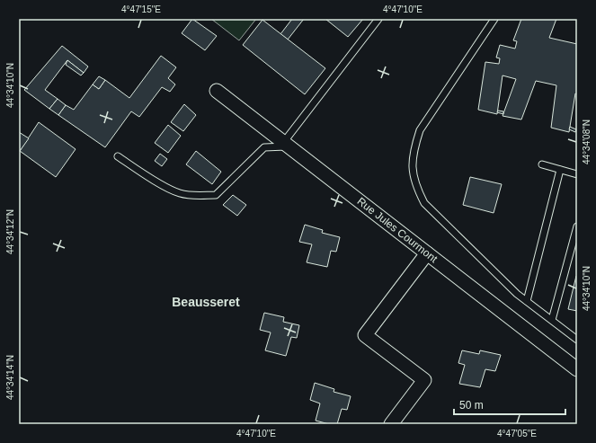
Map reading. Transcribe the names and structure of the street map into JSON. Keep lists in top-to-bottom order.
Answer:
{
  "streets": {
    "street": ["Rue Jules Courmont"]
  },
  "districts": ["Beausseret"],
  "scale_bar": "50 m",
  "coordinates": [
    "4°47'15\"E",
    "4°47'10\"E",
    "44°34'10\"N",
    "44°34'08\"N",
    "44°34'12\"N",
    "44°34'14\"N",
    "4°47'05\"E"
  ]
}
